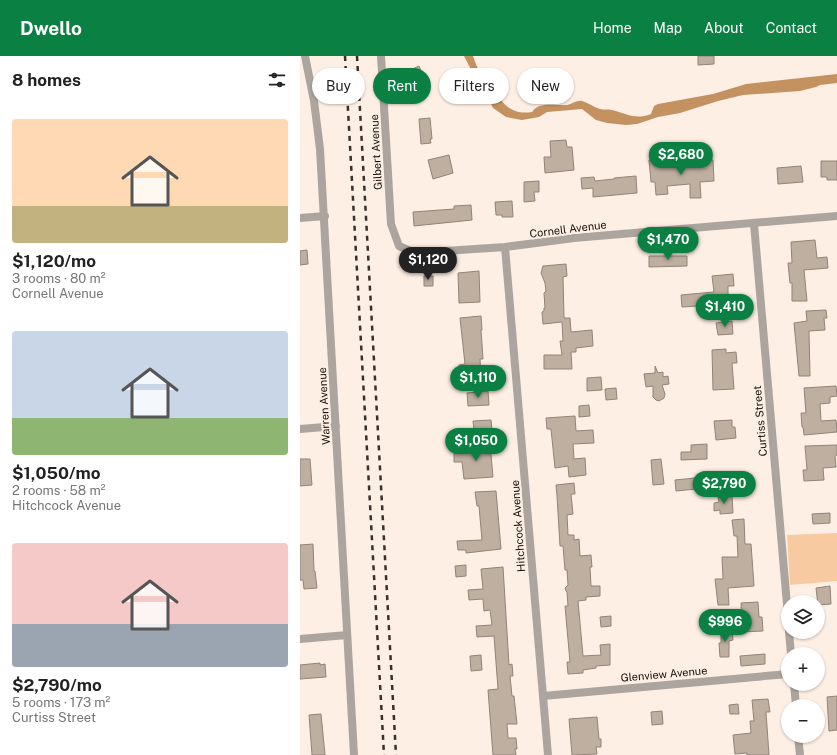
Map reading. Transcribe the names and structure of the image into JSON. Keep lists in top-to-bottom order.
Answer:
{
  "streets": {
    "street": [
      "Gilbert Avenue",
      "Cornell Avenue",
      "Warren Avenue",
      "Curtiss Street",
      "Hitchcock Avenue",
      "Glenview Avenue"
    ]
  },
  "crossings": [
    ["Gilbert Avenue", "Cornell Avenue"],
    ["Cornell Avenue", "Curtiss Street"],
    ["Cornell Avenue", "Hitchcock Avenue"],
    ["Hitchcock Avenue", "Glenview Avenue"]
  ],
  "page": {
    "header": "Dwello",
    "nav": [
      "Home",
      "Map",
      "About",
      "Contact"
    ],
    "heading": "8 homes",
    "chip": [
      "Buy",
      "Rent",
      "Filters",
      "New"
    ],
    "list": [
      {
        "name": "$1,120/mo",
        "note": "3 rooms · 80 m² · Cornell Avenue"
      },
      {
        "name": "$1,050/mo",
        "note": "2 rooms · 58 m² · Hitchcock Avenue"
      },
      {
        "name": "$2,790/mo",
        "note": "5 rooms · 173 m² · Curtiss Street"
      }
    ],
    "price": [
      "$2,680",
      "$1,470",
      "$1,120",
      "$1,410",
      "$1,110",
      "$1,050",
      "$2,790",
      "$996"
    ],
    "map_buttons": ["+", "−"]
  }
}
